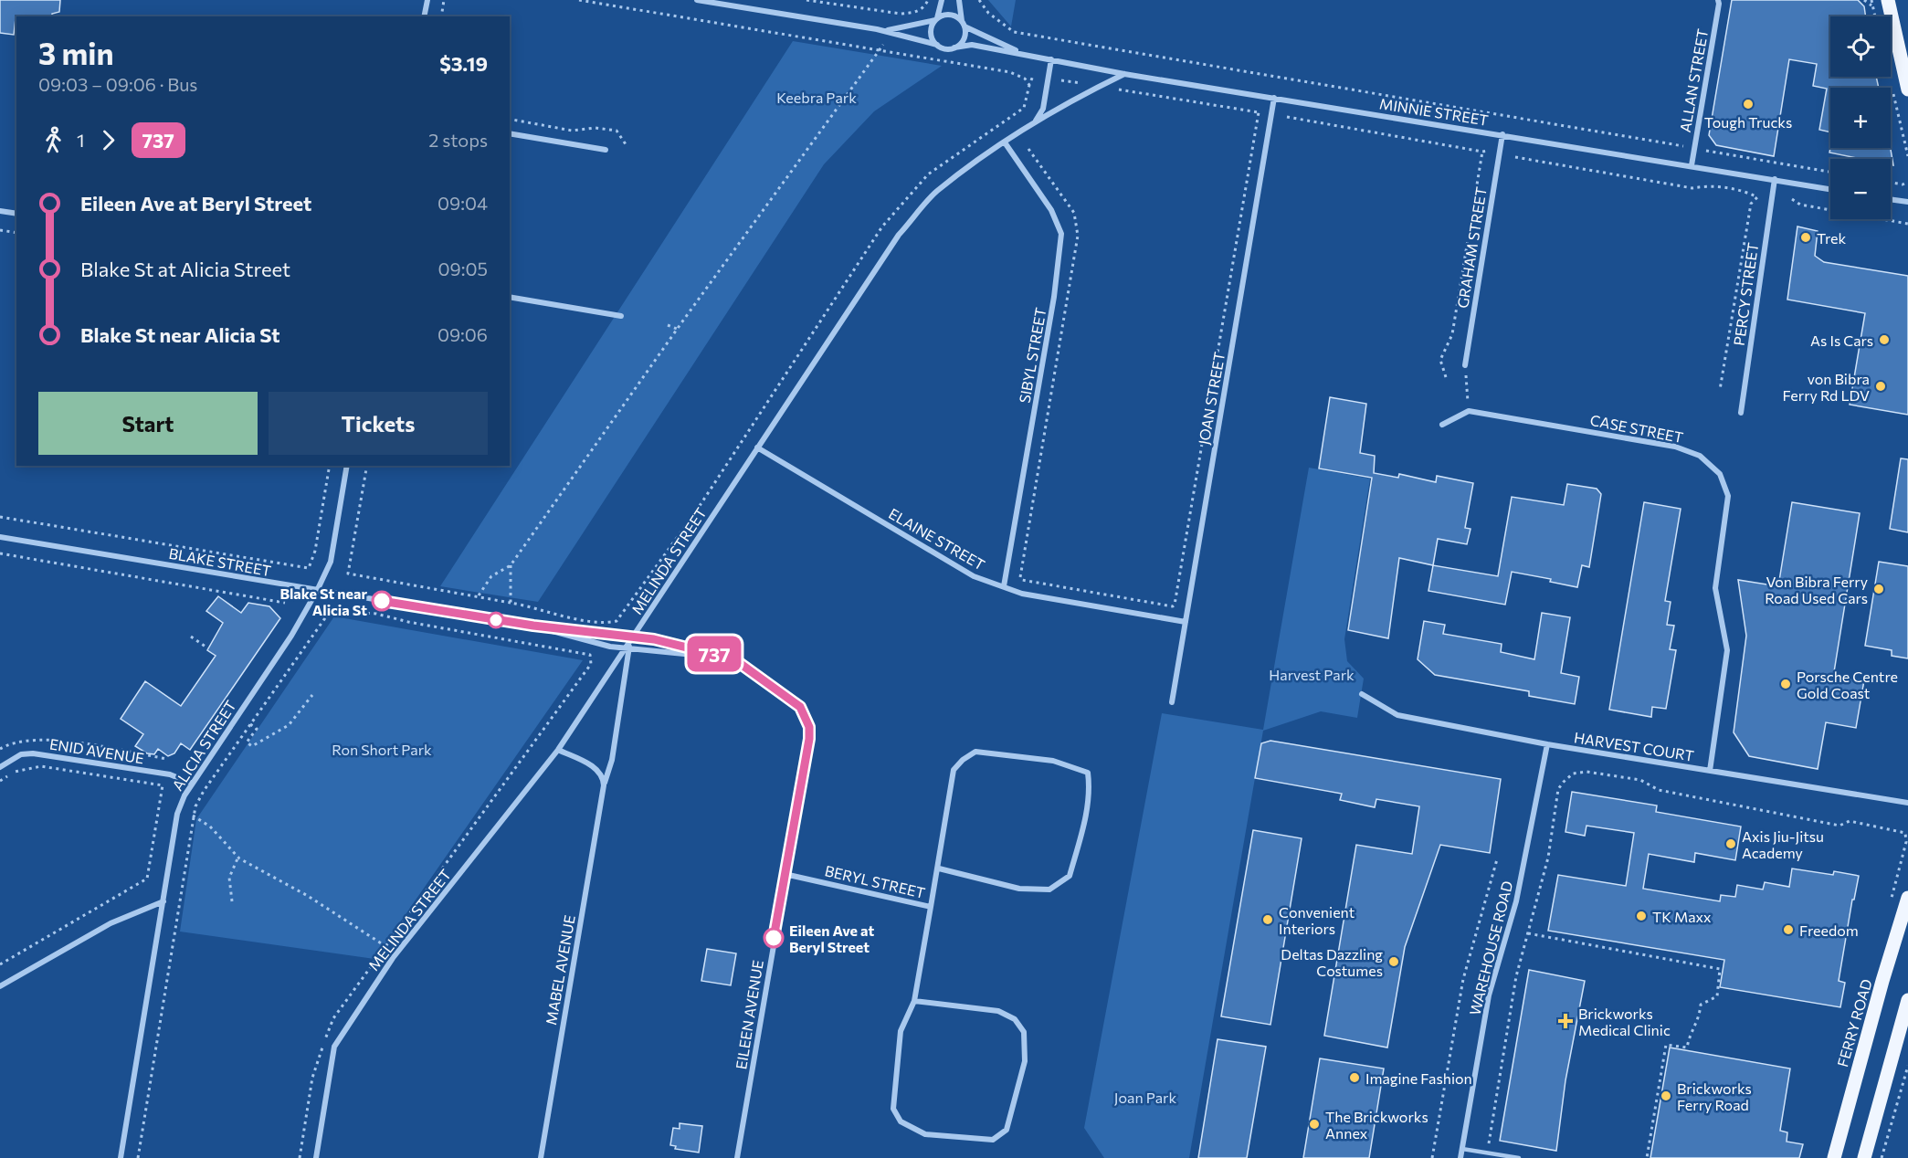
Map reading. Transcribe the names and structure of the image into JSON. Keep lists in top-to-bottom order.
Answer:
{
  "streets": {
    "main road": ["FERRY ROAD"],
    "street": [
      "ALLAN STREET",
      "MINNIE STREET",
      "GRAHAM STREET",
      "PERCY STREET",
      "SIBYL STREET",
      "JOAN STREET",
      "CASE STREET",
      "ELAINE STREET",
      "MELINDA STREET",
      "BLAKE STREET",
      "ALICIA STREET",
      "HARVEST COURT",
      "ENID AVENUE",
      "BERYL STREET",
      "WAREHOUSE ROAD",
      "MABEL AVENUE",
      "EILEEN AVENUE"
    ]
  },
  "crossings": [
    ["ALLAN STREET", "MINNIE STREET"],
    ["MINNIE STREET", "GRAHAM STREET"],
    ["MINNIE STREET", "PERCY STREET"],
    ["MINNIE STREET", "JOAN STREET"],
    ["MINNIE STREET", "MELINDA STREET"],
    ["SIBYL STREET", "ELAINE STREET"],
    ["SIBYL STREET", "MELINDA STREET"],
    ["JOAN STREET", "ELAINE STREET"],
    ["CASE STREET", "HARVEST COURT"],
    ["ELAINE STREET", "MELINDA STREET"],
    ["MELINDA STREET", "BLAKE STREET"],
    ["MELINDA STREET", "MABEL AVENUE"],
    ["BLAKE STREET", "ALICIA STREET"],
    ["BLAKE STREET", "MABEL AVENUE"],
    ["BLAKE STREET", "EILEEN AVENUE"],
    ["ALICIA STREET", "ENID AVENUE"],
    ["HARVEST COURT", "WAREHOUSE ROAD"],
    ["BERYL STREET", "EILEEN AVENUE"]
  ],
  "parks": [
    "Keebra Park",
    "Harvest Park",
    "Ron Short Park",
    "Joan Park"
  ],
  "places": {
    "other": [
      "Tough Trucks",
      "Trek",
      "As Is Cars",
      "von Bibra Ferry Rd LDV",
      "Von Bibra Ferry Road Used Cars",
      "Blake St near Alicia St",
      "Porsche Centre Gold Coast",
      "Axis Jiu-Jitsu Academy",
      "TK Maxx",
      "Convenient Interiors",
      "Freedom",
      "Eileen Ave at Beryl Street",
      "Deltas Dazzling Costumes",
      "Imagine Fashion",
      "Brickworks Ferry Road",
      "The Brickworks Annex"
    ],
    "health": ["Brickworks Medical Clinic"]
  },
  "lines": ["bus line 737"],
  "page": {
    "on_map": "737",
    "map_buttons": ["+", "−"],
    "heading": ["3 min", "09:03 – 09:06 · Bus", "$3.19"],
    "legs": ["1", "737", "2 stops"],
    "list": [
      {
        "name": "Eileen Ave at Beryl Street",
        "value": "09:04"
      },
      {
        "name": "Blake St at Alicia Street",
        "value": "09:05"
      },
      {
        "name": "Blake St near Alicia St",
        "value": "09:06"
      }
    ],
    "buttons": ["Start", "Tickets"]
  }
}
